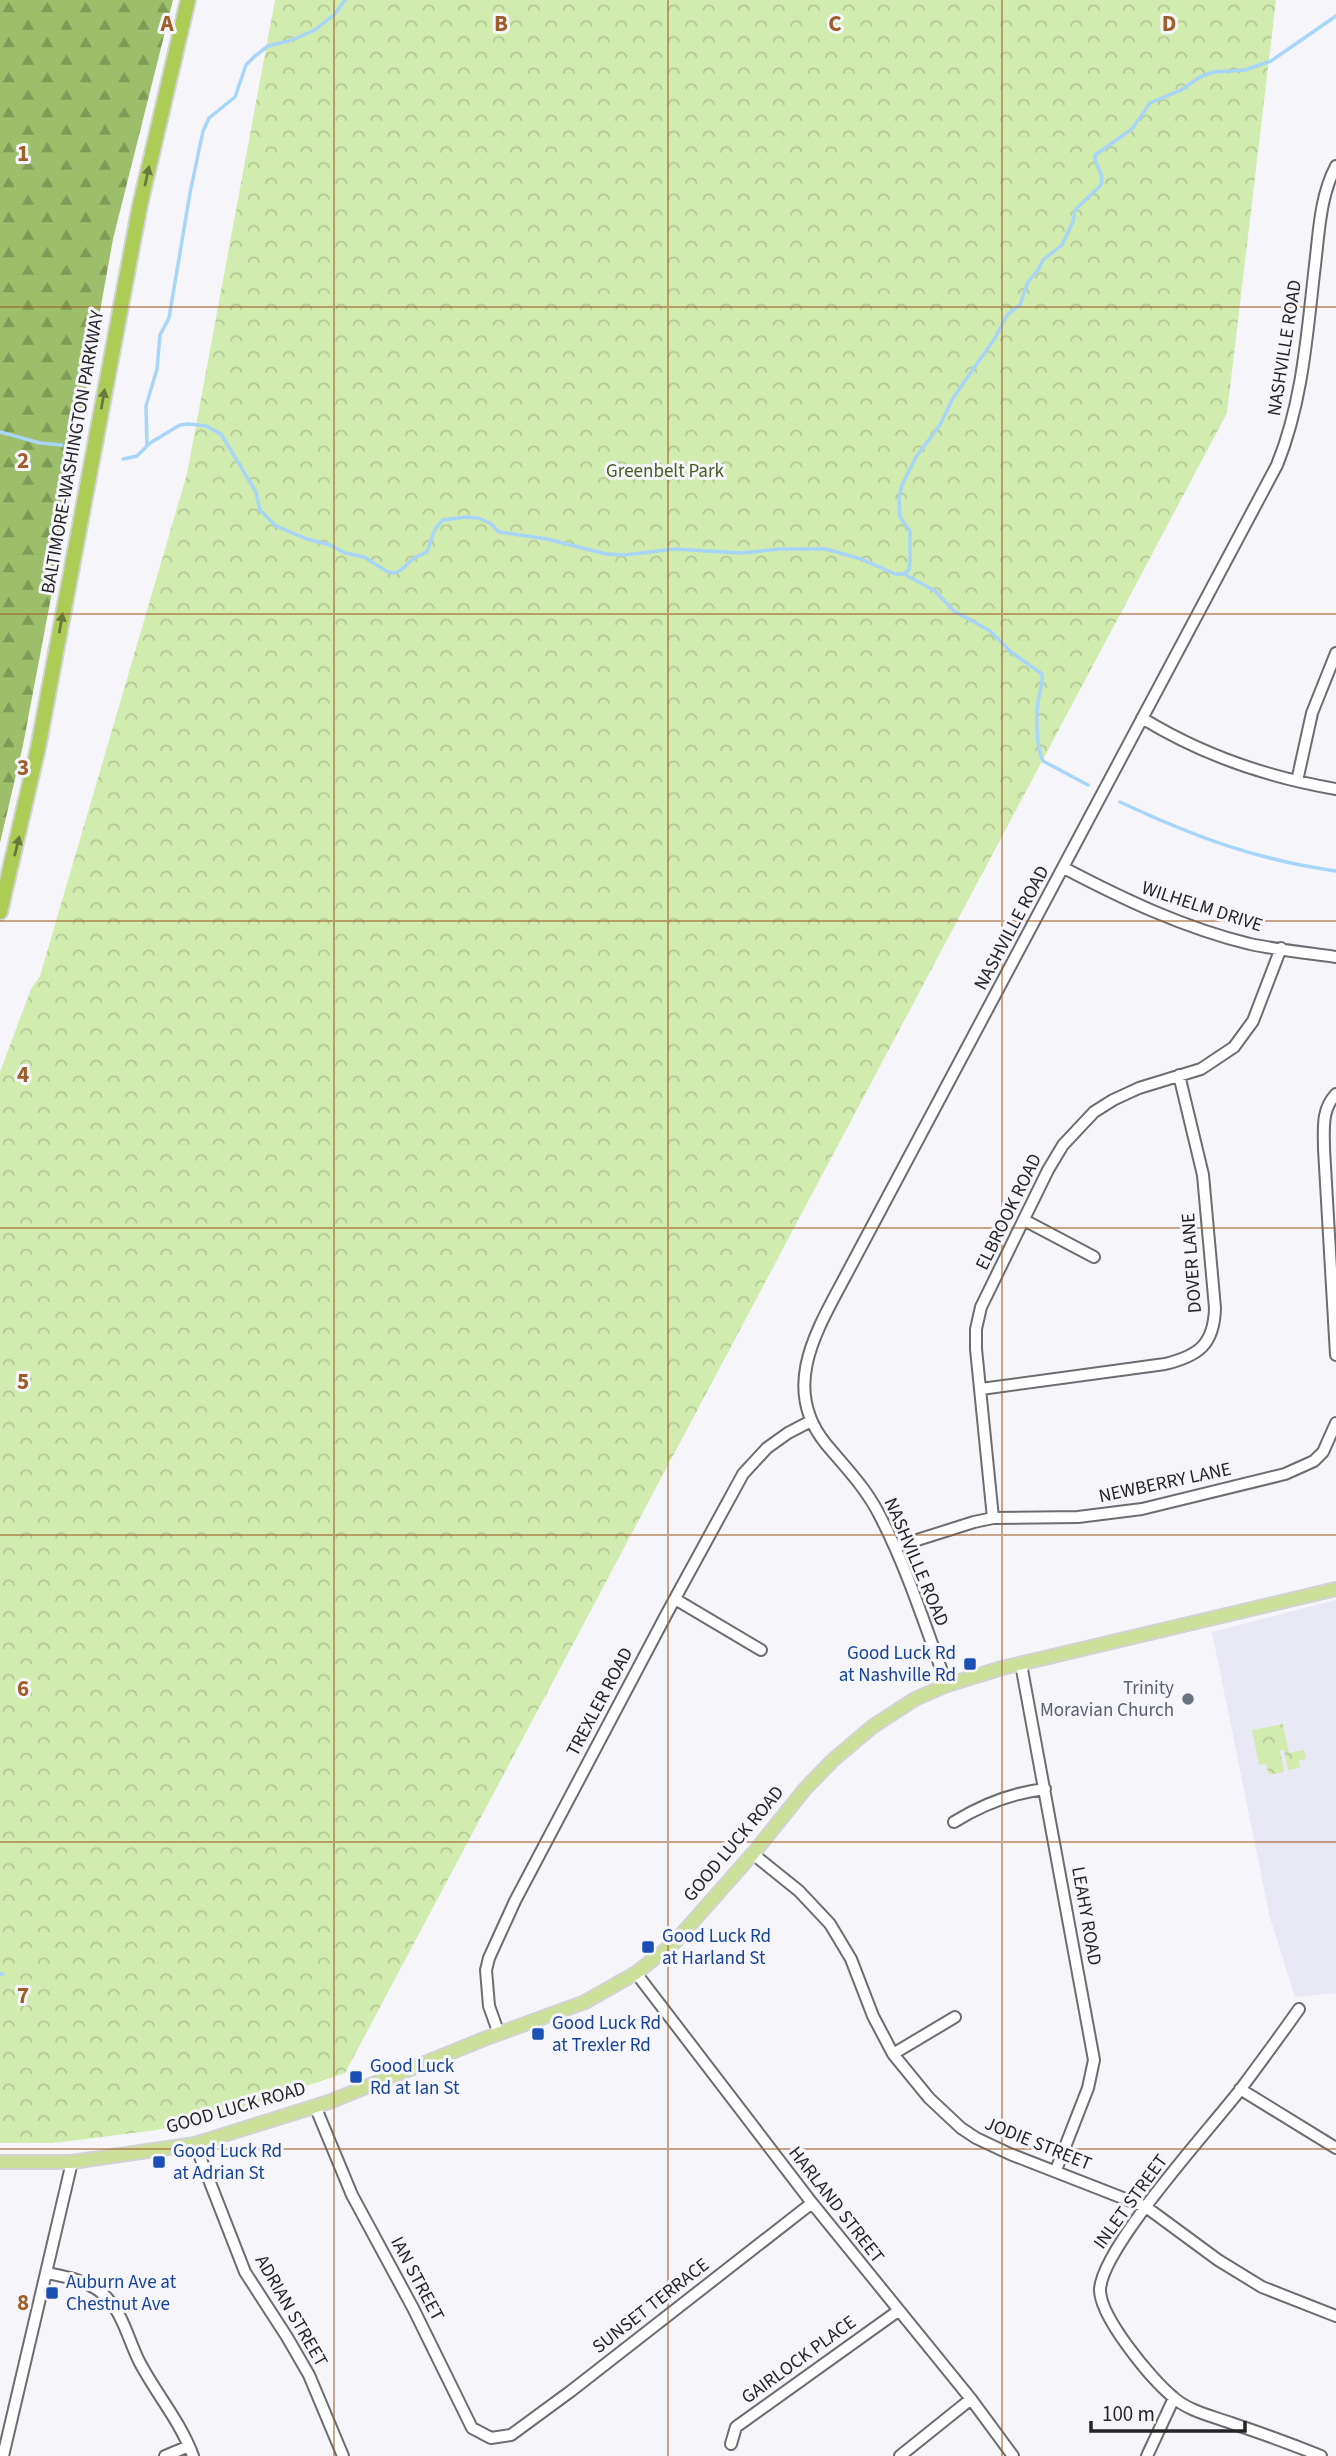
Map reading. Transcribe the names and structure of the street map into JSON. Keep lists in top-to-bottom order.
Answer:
{
  "streets": {
    "highway": ["BALTIMORE-WASHINGTON PARKWAY"],
    "main road": ["GOOD LUCK ROAD"],
    "street": [
      "NASHVILLE ROAD",
      "WILHELM DRIVE",
      "ELBROOK ROAD",
      "DOVER LANE",
      "NEWBERRY LANE",
      "TREXLER ROAD",
      "LEAHY ROAD",
      "JODIE STREET",
      "INLET STREET",
      "HARLAND STREET",
      "IAN STREET",
      "SUNSET TERRACE",
      "ADRIAN STREET",
      "GAIRLOCK PLACE"
    ]
  },
  "crossings": [
    ["NASHVILLE ROAD", "WILHELM DRIVE"],
    ["NASHVILLE ROAD", "NEWBERRY LANE"],
    ["NASHVILLE ROAD", "TREXLER ROAD"],
    ["NASHVILLE ROAD", "GOOD LUCK ROAD"],
    ["WILHELM DRIVE", "ELBROOK ROAD"],
    ["ELBROOK ROAD", "DOVER LANE"],
    ["ELBROOK ROAD", "NEWBERRY LANE"],
    ["TREXLER ROAD", "GOOD LUCK ROAD"],
    ["GOOD LUCK ROAD", "LEAHY ROAD"],
    ["GOOD LUCK ROAD", "JODIE STREET"],
    ["GOOD LUCK ROAD", "HARLAND STREET"],
    ["GOOD LUCK ROAD", "IAN STREET"],
    ["GOOD LUCK ROAD", "ADRIAN STREET"],
    ["LEAHY ROAD", "JODIE STREET"],
    ["JODIE STREET", "INLET STREET"],
    ["HARLAND STREET", "SUNSET TERRACE"],
    ["HARLAND STREET", "GAIRLOCK PLACE"],
    ["IAN STREET", "SUNSET TERRACE"]
  ],
  "one_way": ["BALTIMORE-WASHINGTON PARKWAY"],
  "parks": ["Greenbelt Park"],
  "places": {
    "transit": [
      "Good Luck Rd at Nashville Rd",
      "Good Luck Rd at Harland St",
      "Good Luck Rd at Trexler Rd",
      "Good Luck Rd at Ian St",
      "Good Luck Rd at Adrian St",
      "Auburn Ave at Chestnut Ave"
    ],
    "other": ["Trinity Moravian Church"]
  },
  "scale_bar": "100 m",
  "grid": {
    "columns": [
      "A",
      "B",
      "C",
      "D"
    ],
    "rows": [
      "1",
      "2",
      "3",
      "4",
      "5",
      "6",
      "7",
      "8"
    ]
  }
}
